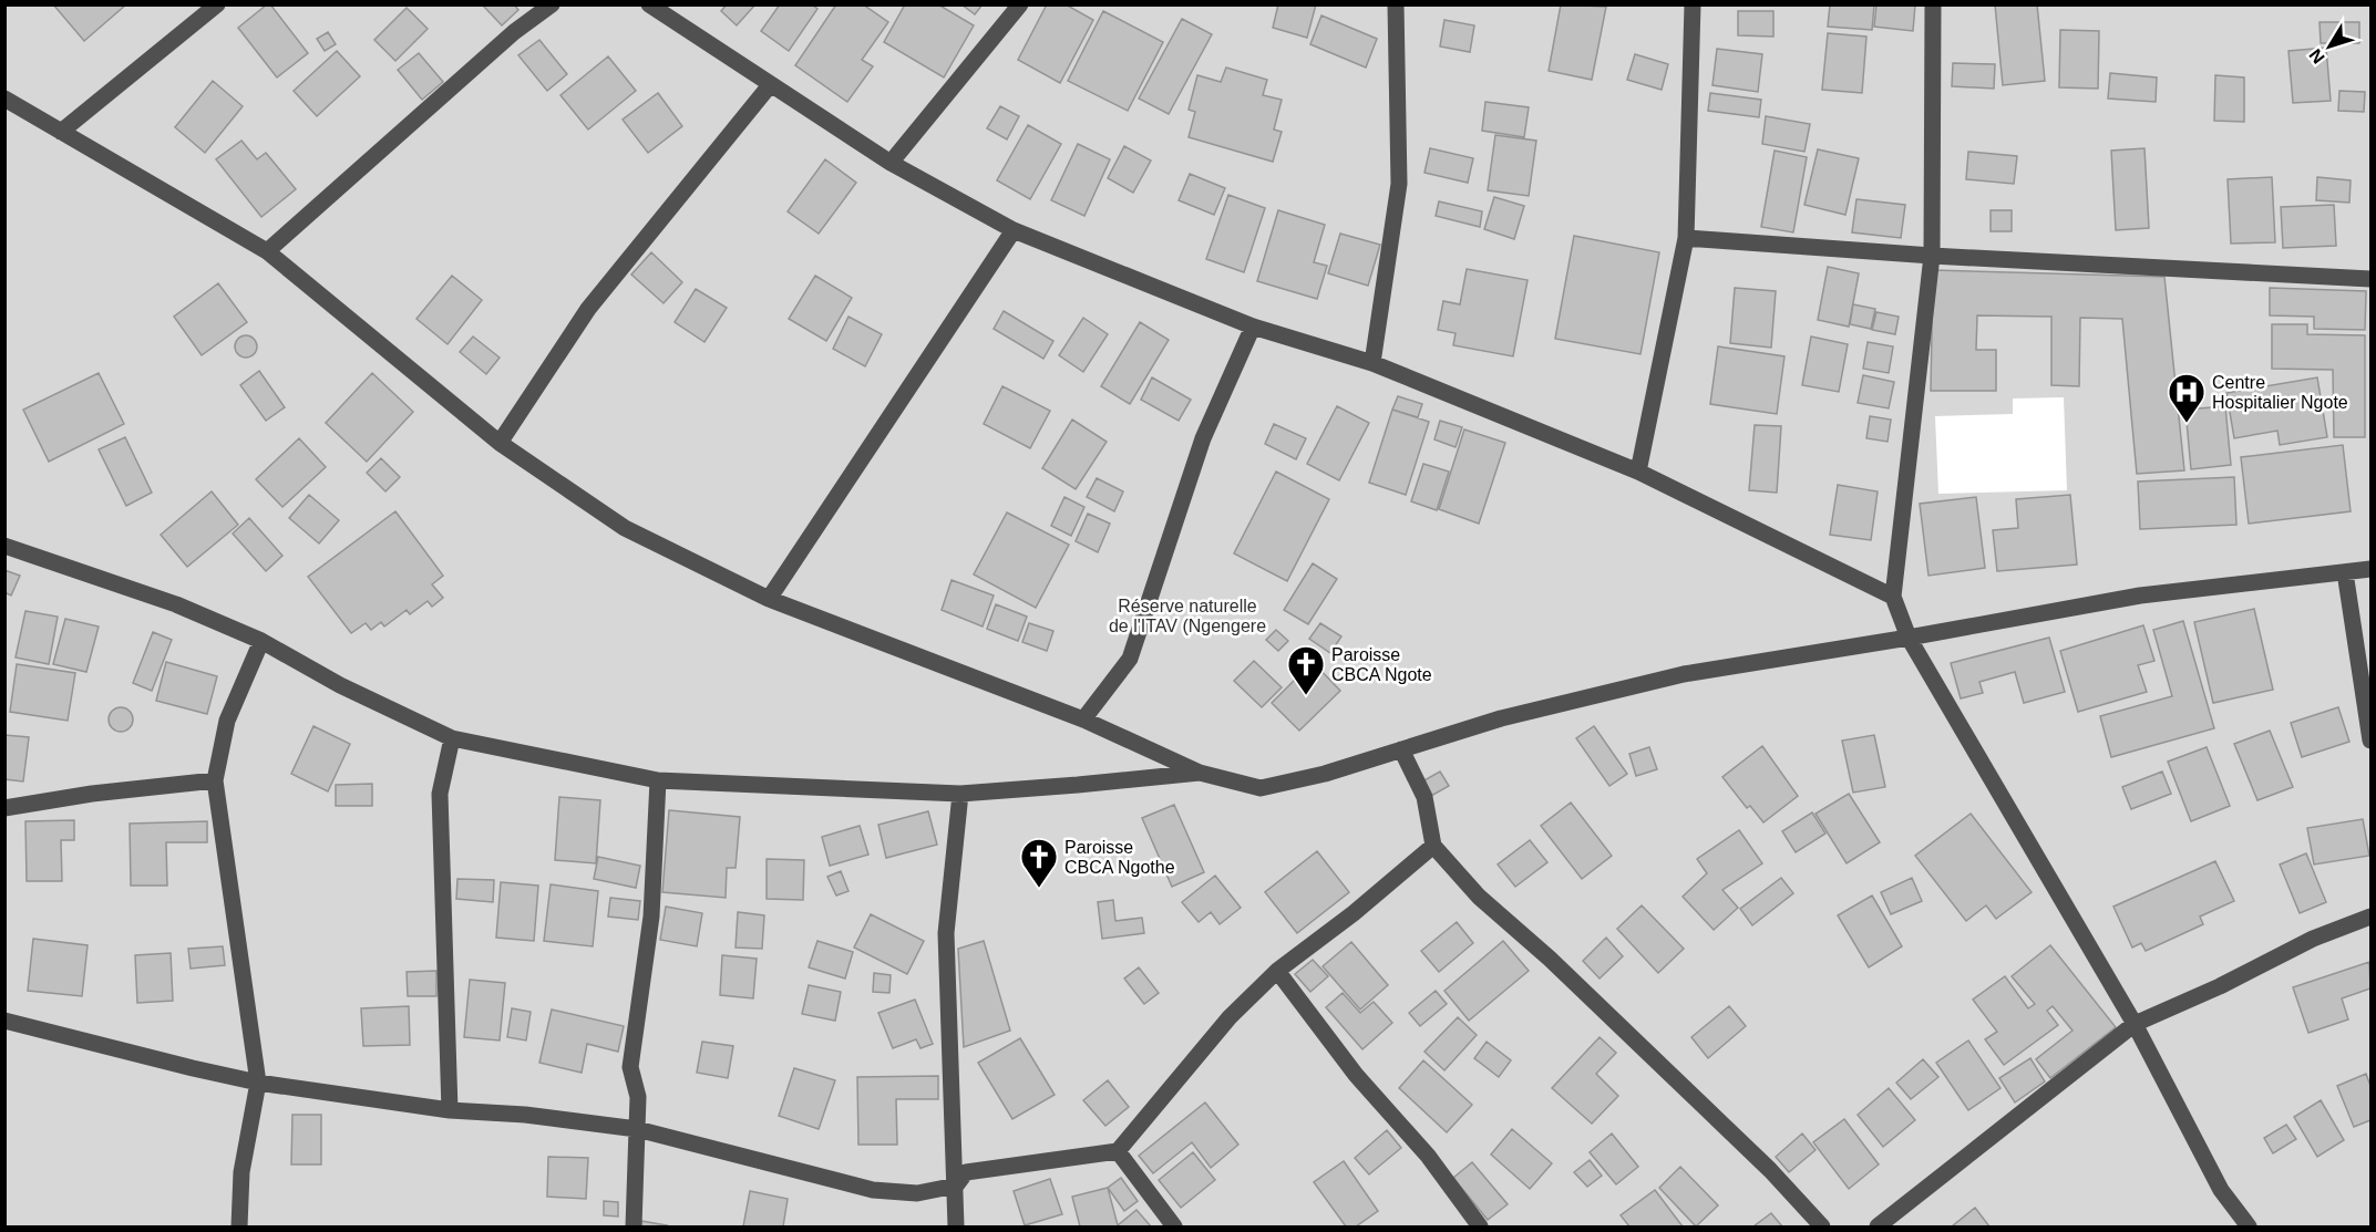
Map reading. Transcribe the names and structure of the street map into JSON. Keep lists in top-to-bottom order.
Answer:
{
  "parks": ["Réserve naturelle de l'ITAV (Ngengere"],
  "places": {
    "hospital": ["Centre Hospitalier Ngote"],
    "church": ["Paroisse CBCA Ngote", "Paroisse CBCA Ngothe"]
  },
  "north": "bottom left"
}
